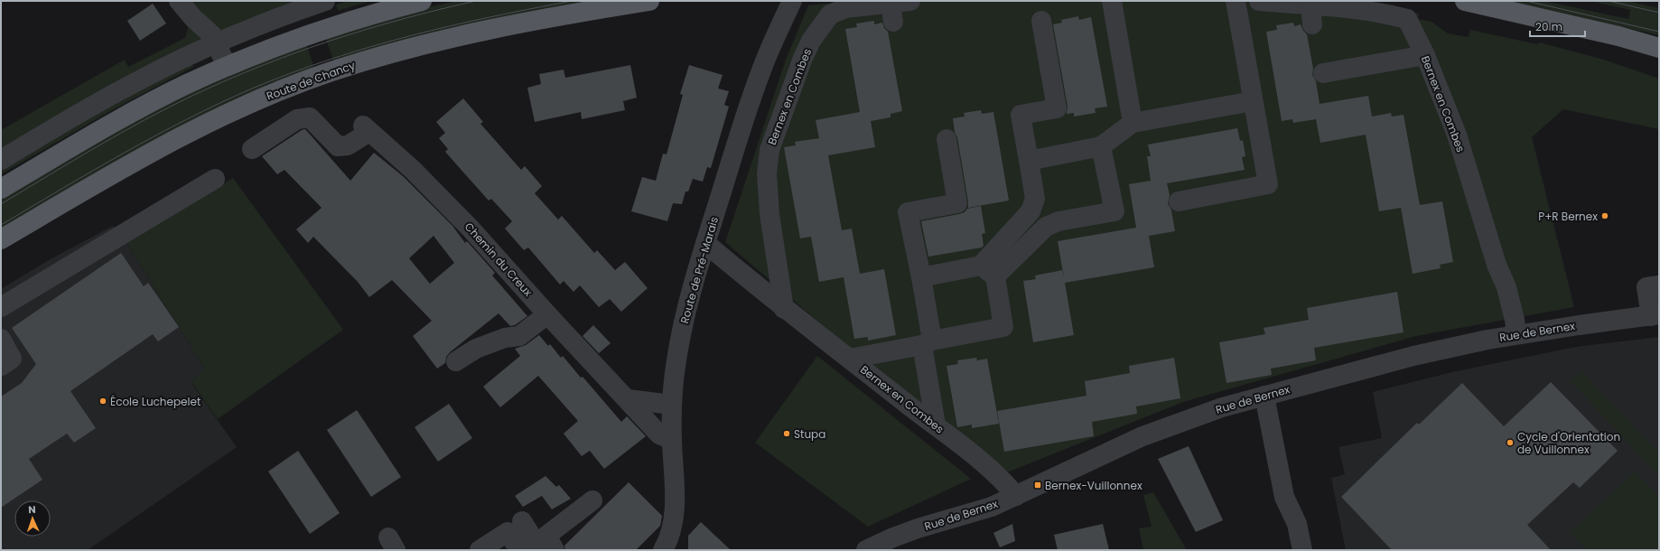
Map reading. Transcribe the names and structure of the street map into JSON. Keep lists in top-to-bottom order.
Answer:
{
  "streets": {
    "main road": ["Route de Chancy"],
    "street": [
      "Bernex en Combes",
      "Chemin du Creux",
      "Route de Pré-Marais",
      "Rue de Bernex"
    ]
  },
  "crossings": [
    ["Bernex en Combes", "Route de Pré-Marais"],
    ["Bernex en Combes", "Rue de Bernex"],
    ["Chemin du Creux", "Route de Pré-Marais"]
  ],
  "places": {
    "other": [
      "P+R Bernex",
      "École Luchepelet",
      "Stupa",
      "Cycle d'Orientation de Vuillonnex"
    ],
    "transit": ["Bernex-Vuillonnex"]
  },
  "scale_bar": "20 m",
  "north": "top"
}
